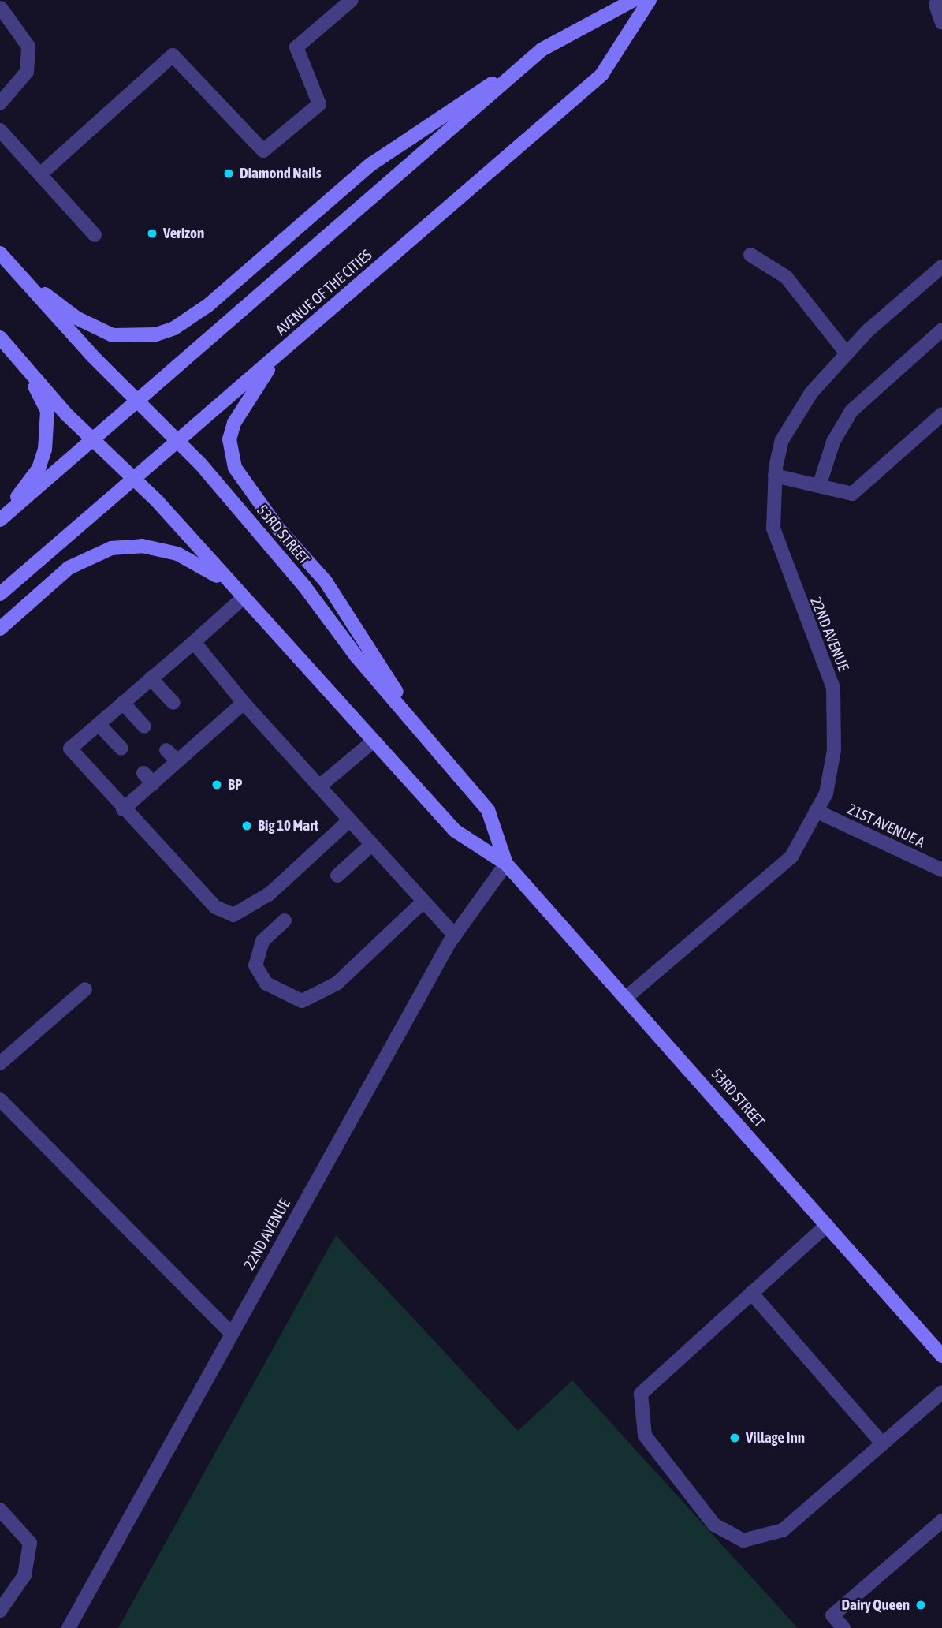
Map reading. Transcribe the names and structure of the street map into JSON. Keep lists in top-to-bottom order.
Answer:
{
  "streets": {
    "main road": ["AVENUE OF THE CITIES", "53RD STREET"],
    "street": ["22ND AVENUE", "21ST AVENUE A"]
  },
  "crossings": [
    ["AVENUE OF THE CITIES", "53RD STREET"],
    ["53RD STREET", "22ND AVENUE"],
    ["22ND AVENUE", "21ST AVENUE A"]
  ],
  "places": [
    "Diamond Nails",
    "Verizon",
    "BP",
    "Big 10 Mart",
    "Village Inn",
    "Dairy Queen"
  ]
}
